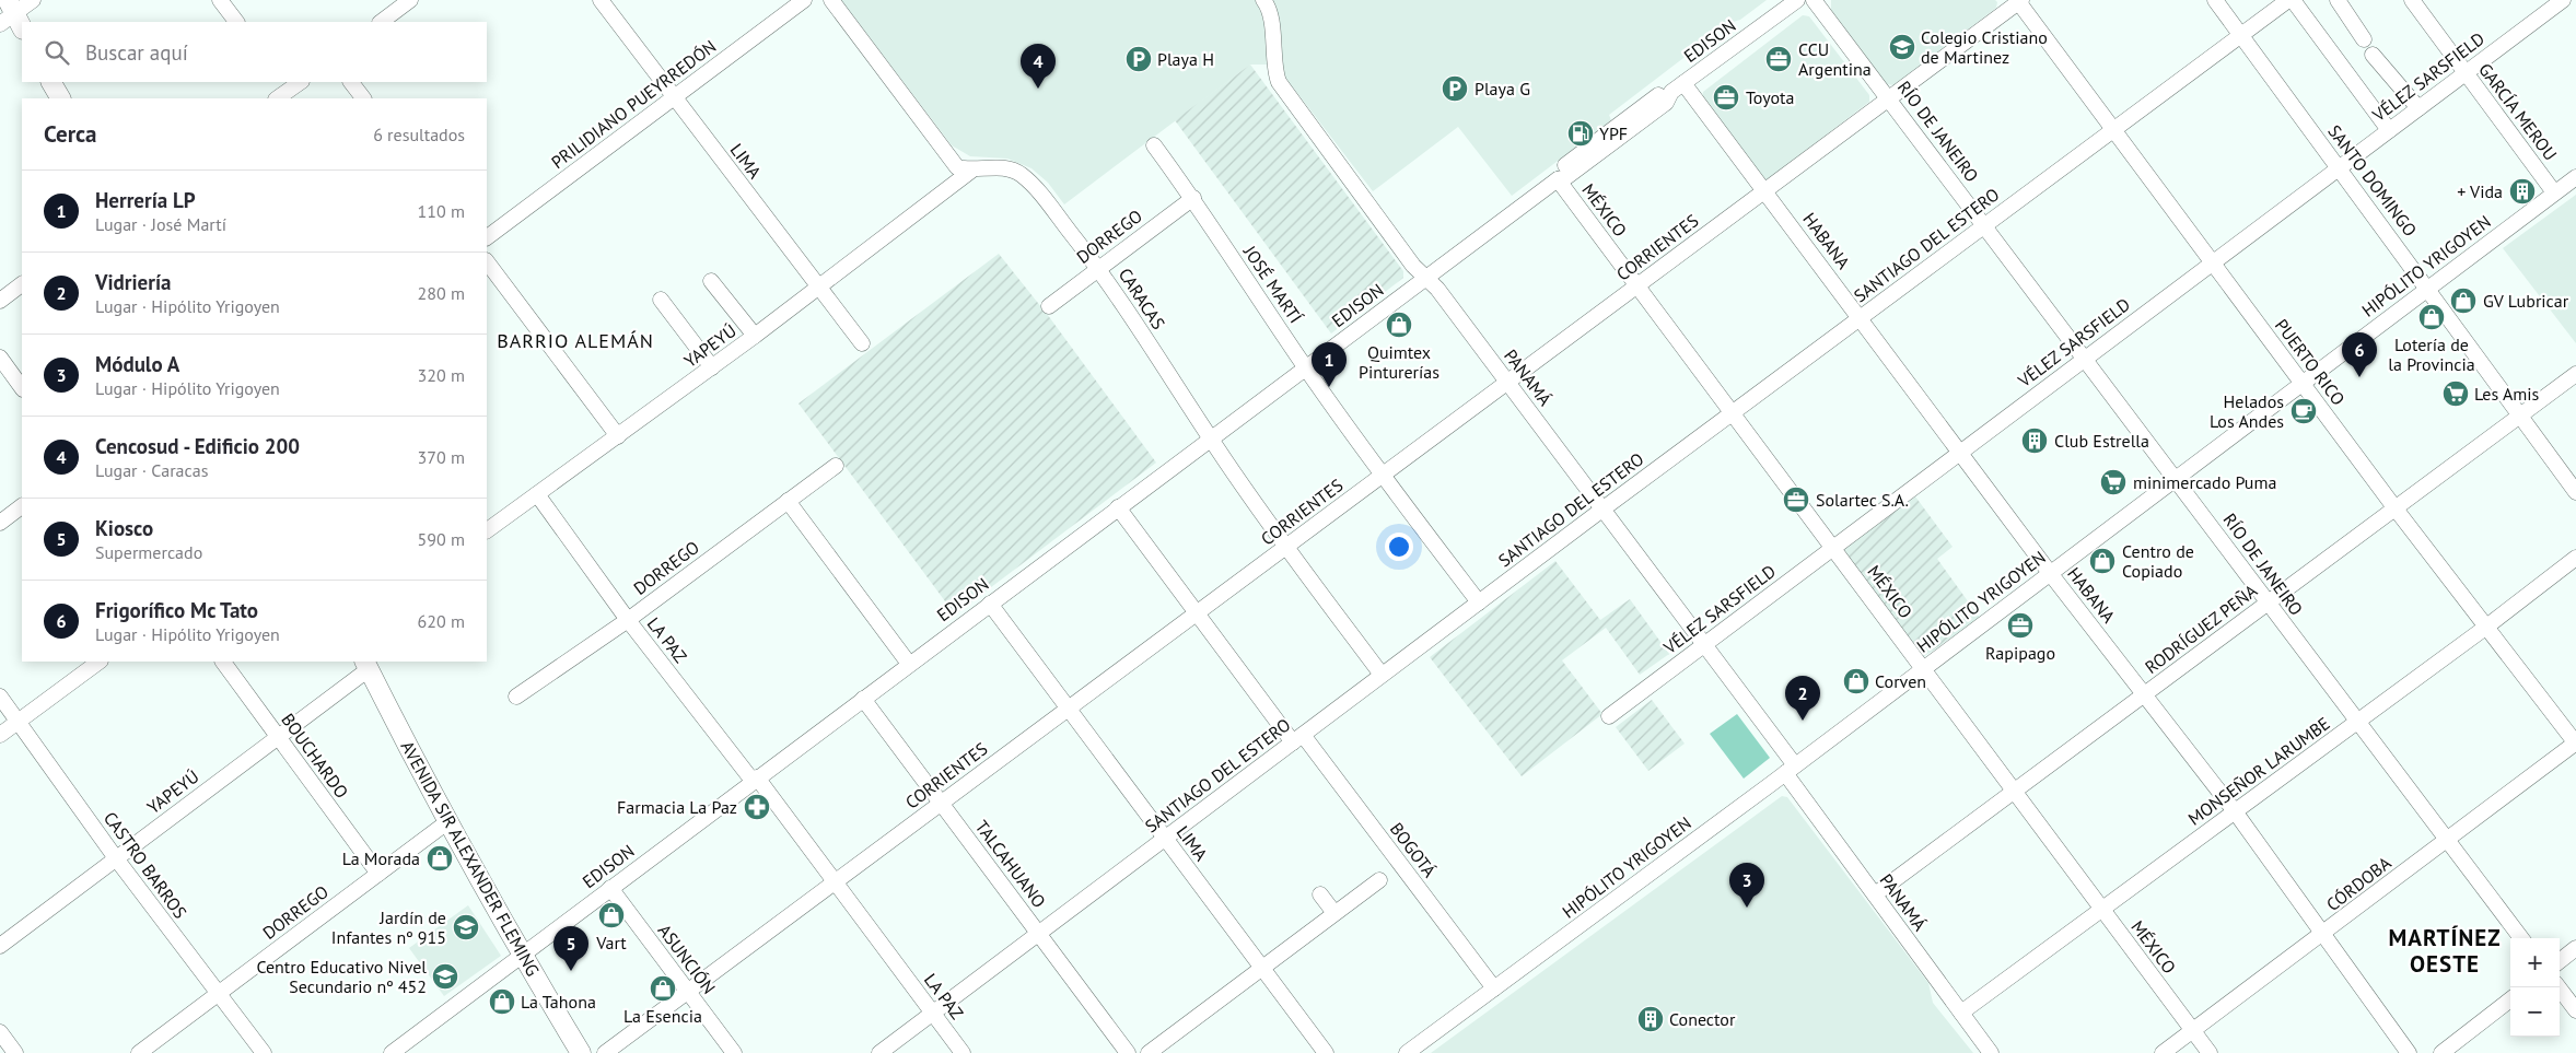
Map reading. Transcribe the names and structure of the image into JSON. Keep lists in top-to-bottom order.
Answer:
{
  "streets": {
    "main road": ["AVENIDA SIR ALEXANDER FLEMING"],
    "street": [
      "EDISON",
      "VÉLEZ SARSFIELD",
      "PRILIDIANO PUEYRREDÓN",
      "GARCÍA MEROU",
      "RÍO DE JANEIRO",
      "LIMA",
      "SANTO DOMINGO",
      "MÉXICO",
      "DORREGO",
      "HABANA",
      "SANTIAGO DEL ESTERO",
      "CORRIENTES",
      "HIPÓLITO YRIGOYEN",
      "JOSÉ MARTÍ",
      "CARACAS",
      "YAPEYÚ",
      "PUERTO RICO",
      "PANAMÁ",
      "RODRÍGUEZ PEÑA",
      "LA PAZ",
      "BOUCHARDO",
      "MONSEÑOR LARUMBE",
      "BOGOTÁ",
      "TALCAHUANO",
      "CASTRO BARROS",
      "CÓRDOBA",
      "ASUNCIÓN"
    ]
  },
  "crossings": [
    ["EDISON", "LIMA"],
    ["EDISON", "MÉXICO"],
    ["EDISON", "HABANA"],
    ["EDISON", "JOSÉ MARTÍ"],
    ["EDISON", "CARACAS"],
    ["EDISON", "PANAMÁ"],
    ["EDISON", "LA PAZ"],
    ["EDISON", "BOGOTÁ"],
    ["EDISON", "AVENIDA SIR ALEXANDER FLEMING"],
    ["EDISON", "TALCAHUANO"],
    ["EDISON", "ASUNCIÓN"],
    ["VÉLEZ SARSFIELD", "GARCÍA MEROU"],
    ["VÉLEZ SARSFIELD", "RÍO DE JANEIRO"],
    ["VÉLEZ SARSFIELD", "SANTO DOMINGO"],
    ["VÉLEZ SARSFIELD", "MÉXICO"],
    ["VÉLEZ SARSFIELD", "HABANA"],
    ["VÉLEZ SARSFIELD", "PUERTO RICO"],
    ["VÉLEZ SARSFIELD", "PANAMÁ"],
    ["PRILIDIANO PUEYRREDÓN", "LIMA"],
    ["GARCÍA MEROU", "HIPÓLITO YRIGOYEN"],
    ["RÍO DE JANEIRO", "SANTIAGO DEL ESTERO"],
    ["RÍO DE JANEIRO", "CORRIENTES"],
    ["RÍO DE JANEIRO", "HIPÓLITO YRIGOYEN"],
    ["RÍO DE JANEIRO", "RODRÍGUEZ PEÑA"],
    ["RÍO DE JANEIRO", "MONSEÑOR LARUMBE"],
    ["RÍO DE JANEIRO", "CÓRDOBA"],
    ["LIMA", "SANTIAGO DEL ESTERO"],
    ["LIMA", "CORRIENTES"],
    ["LIMA", "YAPEYÚ"],
    ["SANTO DOMINGO", "SANTIAGO DEL ESTERO"],
    ["SANTO DOMINGO", "HIPÓLITO YRIGOYEN"],
    ["SANTO DOMINGO", "RODRÍGUEZ PEÑA"],
    ["MÉXICO", "SANTIAGO DEL ESTERO"],
    ["MÉXICO", "CORRIENTES"],
    ["MÉXICO", "HIPÓLITO YRIGOYEN"],
    ["MÉXICO", "RODRÍGUEZ PEÑA"],
    ["MÉXICO", "MONSEÑOR LARUMBE"],
    ["MÉXICO", "CÓRDOBA"],
    ["DORREGO", "JOSÉ MARTÍ"],
    ["DORREGO", "CARACAS"],
    ["DORREGO", "LA PAZ"],
    ["DORREGO", "BOUCHARDO"],
    ["DORREGO", "AVENIDA SIR ALEXANDER FLEMING"],
    ["DORREGO", "CASTRO BARROS"],
    ["HABANA", "SANTIAGO DEL ESTERO"],
    ["HABANA", "CORRIENTES"],
    ["HABANA", "HIPÓLITO YRIGOYEN"],
    ["HABANA", "RODRÍGUEZ PEÑA"],
    ["HABANA", "MONSEÑOR LARUMBE"],
    ["HABANA", "CÓRDOBA"],
    ["SANTIAGO DEL ESTERO", "JOSÉ MARTÍ"],
    ["SANTIAGO DEL ESTERO", "CARACAS"],
    ["SANTIAGO DEL ESTERO", "PUERTO RICO"],
    ["SANTIAGO DEL ESTERO", "PANAMÁ"],
    ["SANTIAGO DEL ESTERO", "LA PAZ"],
    ["SANTIAGO DEL ESTERO", "BOGOTÁ"],
    ["SANTIAGO DEL ESTERO", "TALCAHUANO"],
    ["CORRIENTES", "JOSÉ MARTÍ"],
    ["CORRIENTES", "CARACAS"],
    ["CORRIENTES", "PUERTO RICO"],
    ["CORRIENTES", "PANAMÁ"],
    ["CORRIENTES", "LA PAZ"],
    ["CORRIENTES", "BOGOTÁ"],
    ["CORRIENTES", "TALCAHUANO"],
    ["CORRIENTES", "ASUNCIÓN"],
    ["HIPÓLITO YRIGOYEN", "PUERTO RICO"],
    ["HIPÓLITO YRIGOYEN", "PANAMÁ"],
    ["HIPÓLITO YRIGOYEN", "BOGOTÁ"],
    ["CARACAS", "YAPEYÚ"],
    ["YAPEYÚ", "LA PAZ"],
    ["YAPEYÚ", "BOUCHARDO"],
    ["YAPEYÚ", "AVENIDA SIR ALEXANDER FLEMING"],
    ["YAPEYÚ", "CASTRO BARROS"],
    ["PUERTO RICO", "RODRÍGUEZ PEÑA"],
    ["PUERTO RICO", "MONSEÑOR LARUMBE"],
    ["PUERTO RICO", "CÓRDOBA"],
    ["PANAMÁ", "RODRÍGUEZ PEÑA"],
    ["PANAMÁ", "MONSEÑOR LARUMBE"]
  ],
  "districts": ["BARRIO ALEMÁN", "MARTÍNEZ OESTE"],
  "places": {
    "school or university": ["Colegio Cristiano de Martinez", "Jardín de Infantes nº 915", "Centro Educativo Nivel Secundario nº 452"],
    "parking": ["Playa H", "Playa G"],
    "office": [
      "CCU Argentina",
      "Toyota",
      "Solartec S.A.",
      "Rapipago"
    ],
    "fuel station": ["YPF"],
    "building": ["+ Vida", "Club Estrella", "Conector"],
    "shop": [
      "GV Lubricar",
      "Lotería de la Provincia",
      "Quimtex Pinturerías",
      "Centro de Copiado",
      "Corven",
      "La Morada",
      "Vart",
      "La Esencia",
      "La Tahona"
    ],
    "supermarket": ["Les Amis", "minimercado Puma"],
    "cafe": ["Helados Los Andes"],
    "pharmacy": ["Farmacia La Paz"]
  },
  "page": {
    "search": "Buscar aquí",
    "pins": [
      "4",
      "6",
      "1",
      "2",
      "3",
      "5"
    ],
    "heading": ["Cerca", "6 resultados"],
    "list": [
      {
        "mark": "1",
        "name": "Herrería LP",
        "note": "Lugar · José Martí",
        "value": "110 m"
      },
      {
        "mark": "2",
        "name": "Vidriería",
        "note": "Lugar · Hipólito Yrigoyen",
        "value": "280 m"
      },
      {
        "mark": "3",
        "name": "Módulo A",
        "note": "Lugar · Hipólito Yrigoyen",
        "value": "320 m"
      },
      {
        "mark": "4",
        "name": "Cencosud - Edificio 200",
        "note": "Lugar · Caracas",
        "value": "370 m"
      },
      {
        "mark": "5",
        "name": "Kiosco",
        "note": "Supermercado",
        "value": "590 m"
      },
      {
        "mark": "6",
        "name": "Frigorífico Mc Tato",
        "note": "Lugar · Hipólito Yrigoyen",
        "value": "620 m"
      }
    ],
    "map_buttons": ["+", "−"]
  }
}
